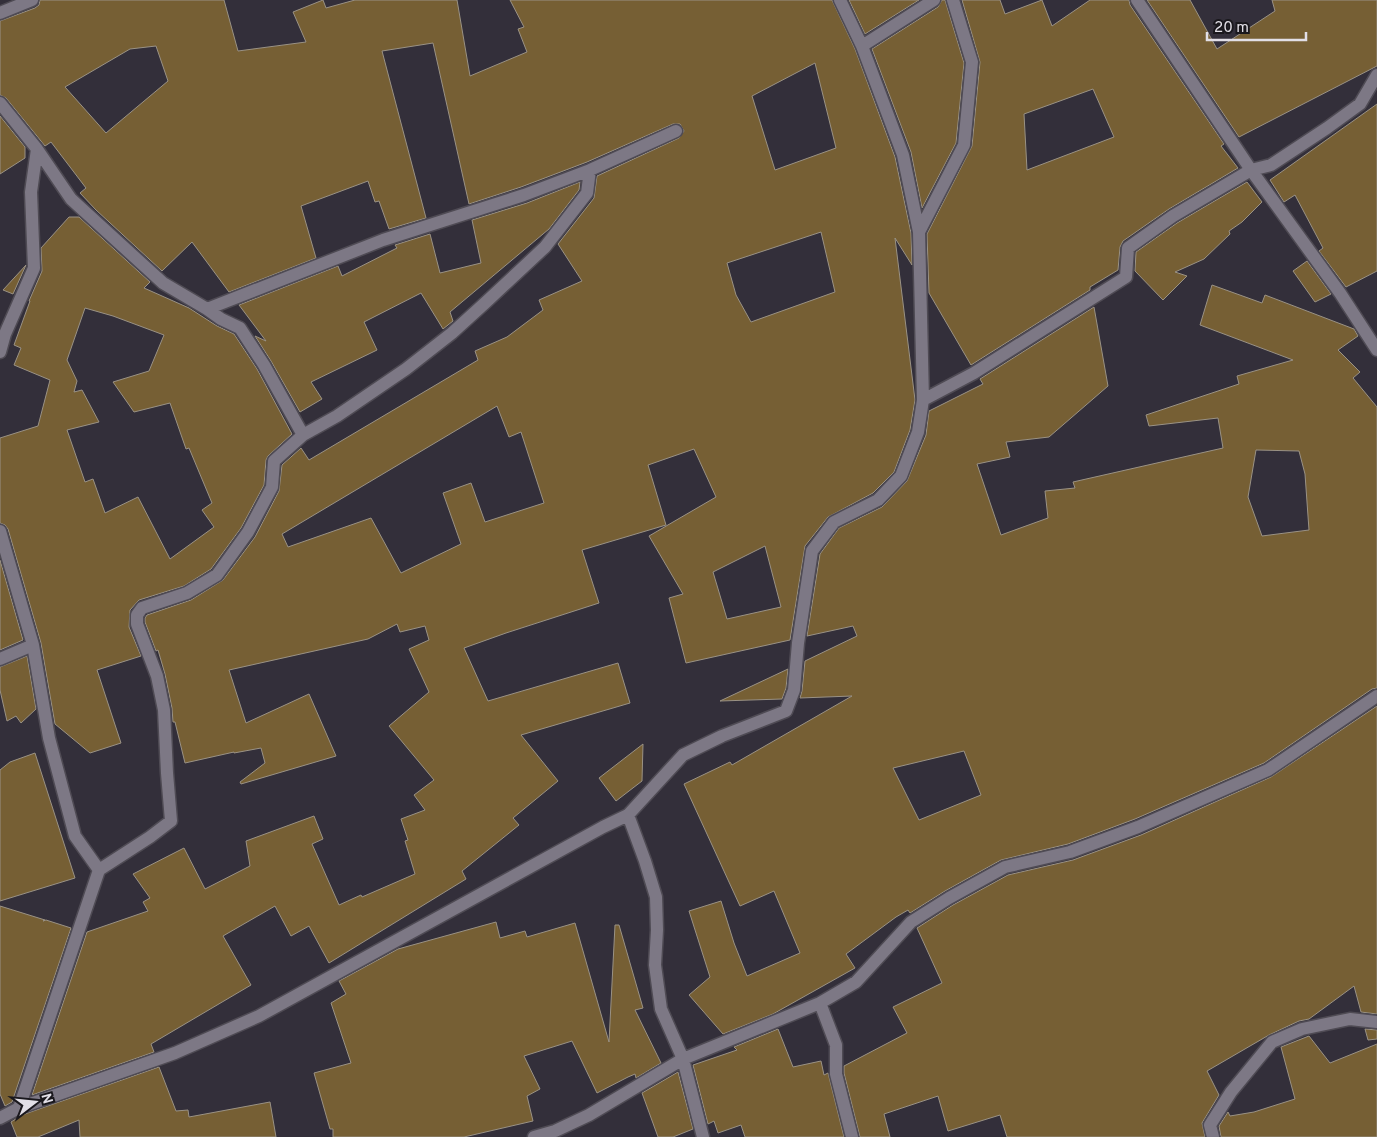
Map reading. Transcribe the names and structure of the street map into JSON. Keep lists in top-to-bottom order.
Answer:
{
  "scale_bar": "20 m",
  "north": "right"
}
